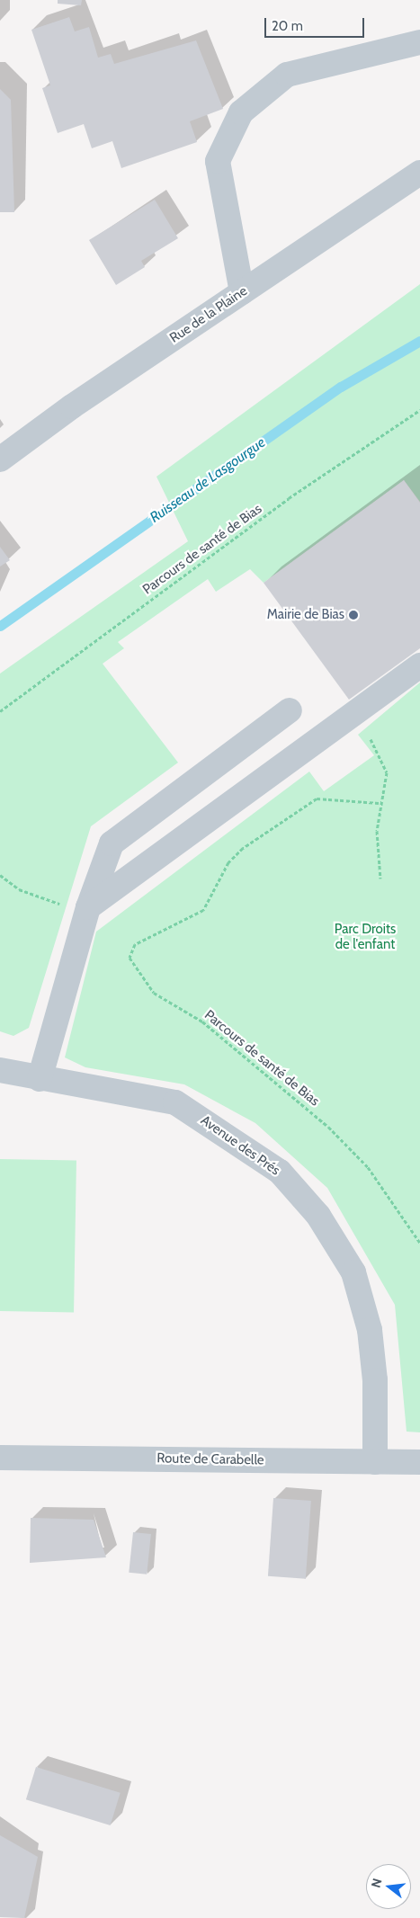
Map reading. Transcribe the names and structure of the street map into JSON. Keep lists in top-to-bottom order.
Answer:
{
  "streets": {
    "street": ["Rue de la Plaine", "Avenue des Prés", "Route de Carabelle"],
    "path": ["Parcours de santé de Bias"]
  },
  "crossings": [
    ["Avenue des Prés", "Route de Carabelle"]
  ],
  "water": ["Ruisseau de Lasgourgue"],
  "parks": ["Parc Droits de l'enfant"],
  "places": ["Mairie de Bias"],
  "scale_bar": "20 m",
  "north": "left"
}
